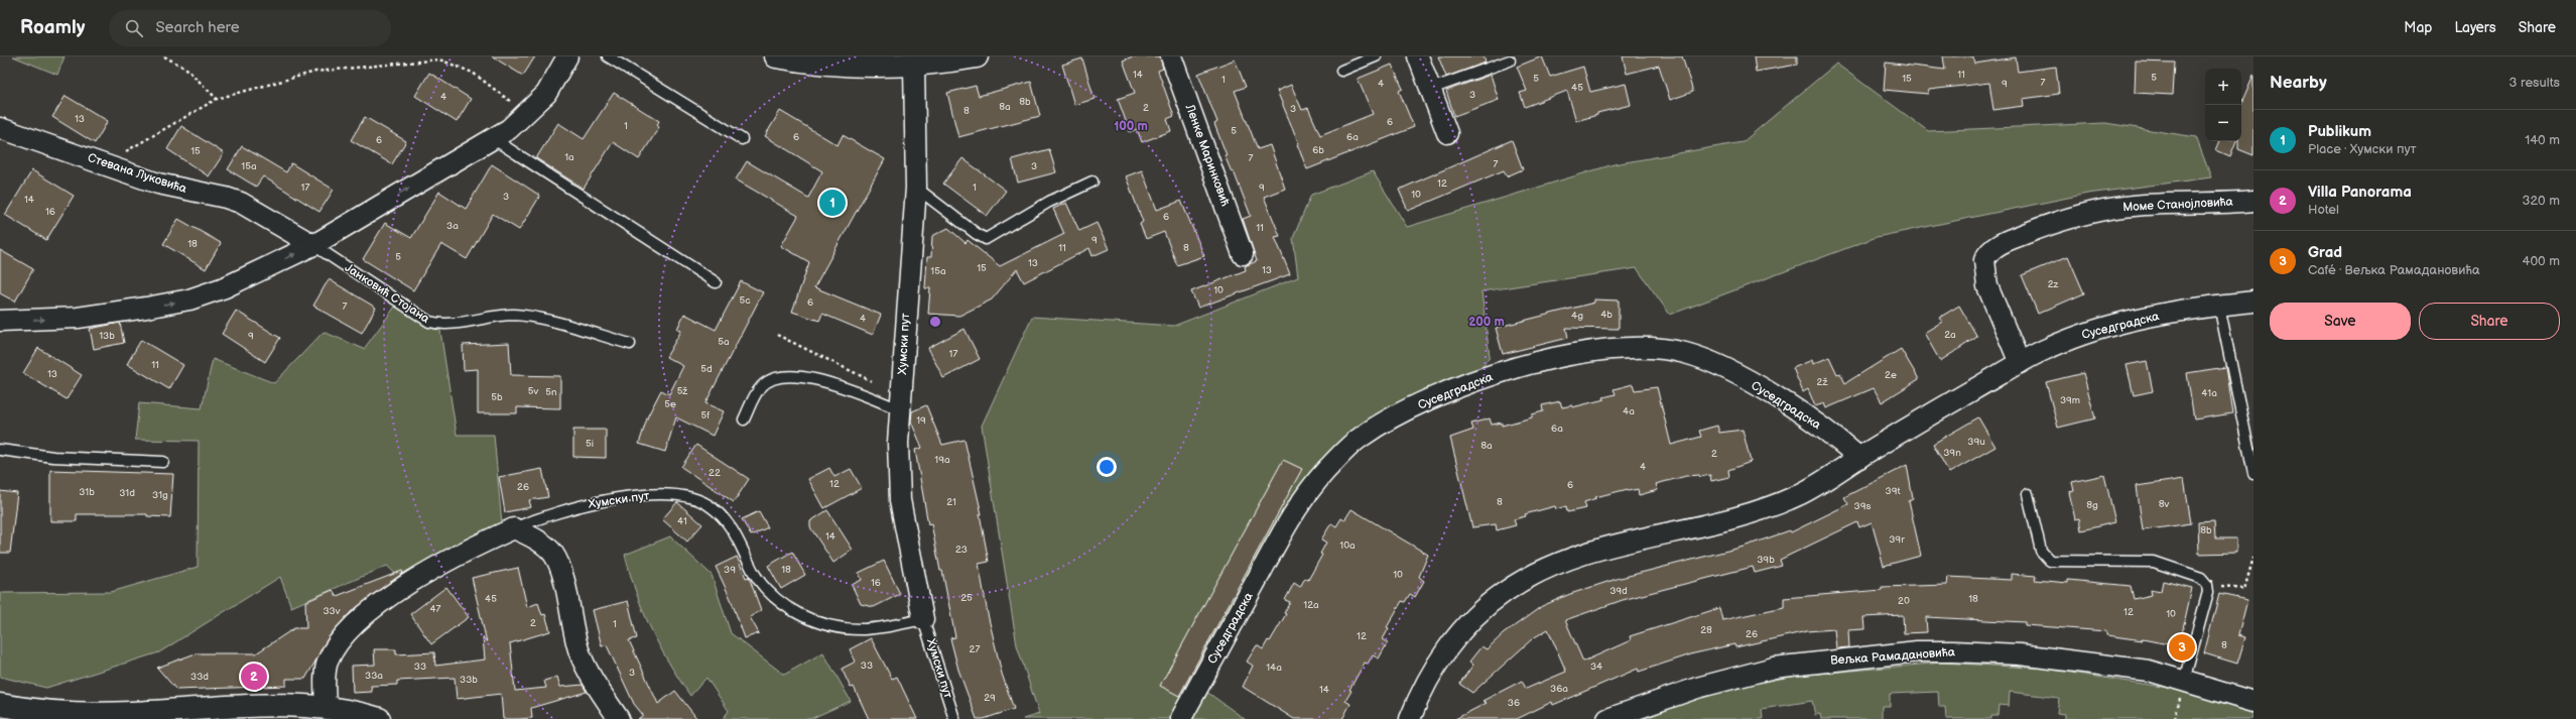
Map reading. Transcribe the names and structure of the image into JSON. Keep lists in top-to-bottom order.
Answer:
{
  "streets": {
    "street": [
      "Ленке Маринковић",
      "Стевана Луковића",
      "Моме Станојловића",
      "Суседградска",
      "Хумски пут",
      "Вељка Рамадановића"
    ],
    "lane": ["Јанковић Стојана"]
  },
  "crossings": [
    ["Стевана Луковића", "Јанковић Стојана"],
    ["Моме Станојловића", "Суседградска"]
  ],
  "house_numbers": [
    "14",
    "11",
    "5",
    "5",
    "15",
    "1",
    "7",
    "4",
    "9",
    "45",
    "3",
    "4",
    "8b",
    "8a",
    "2",
    "3",
    "8",
    "13",
    "6",
    "1",
    "5",
    "6",
    "6a",
    "6",
    "6b",
    "15",
    "1a",
    "7",
    "7",
    "15a",
    "3",
    "12",
    "17",
    "1",
    "9",
    "10",
    "3",
    "14",
    "16",
    "6",
    "3a",
    "11",
    "9",
    "18",
    "11",
    "8",
    "5",
    "13",
    "15",
    "13",
    "15a",
    "2z",
    "10",
    "5c",
    "6",
    "7",
    "4b",
    "4g",
    "4",
    "2a",
    "13b",
    "9",
    "5a",
    "17",
    "11",
    "5d",
    "13",
    "2e",
    "2ž",
    "5v",
    "5ž",
    "5n",
    "41a",
    "5b",
    "39m",
    "5e",
    "4a",
    "5f",
    "19",
    "6a",
    "39u",
    "5i",
    "8a",
    "39n",
    "2",
    "19a",
    "4",
    "22",
    "12",
    "6",
    "26",
    "39t",
    "31b",
    "31d",
    "31g",
    "21",
    "8",
    "8v",
    "8g",
    "39s",
    "41",
    "8b",
    "14",
    "39r",
    "10a",
    "23",
    "39b",
    "39",
    "18",
    "10",
    "16",
    "39d",
    "25",
    "45",
    "18",
    "20",
    "12a",
    "47",
    "33v",
    "12",
    "10",
    "2",
    "1",
    "28",
    "26",
    "12",
    "8",
    "27",
    "33",
    "33",
    "34",
    "14a",
    "3",
    "33a",
    "33d",
    "33b",
    "36a",
    "14",
    "29",
    "36"
  ],
  "page": {
    "header": "Roamly",
    "search": "Search here",
    "nav": ["Map", "Layers", "Share"],
    "heading": ["Nearby", "3 results"],
    "map_buttons": ["+", "−"],
    "list": [
      {
        "mark": "1",
        "name": "Publikum",
        "note": "Place · Хумски пут",
        "value": "140 m"
      },
      {
        "mark": "2",
        "name": "Villa Panorama",
        "note": "Hotel",
        "value": "320 m"
      },
      {
        "mark": "3",
        "name": "Grad",
        "note": "Café · Вељка Рамадановића",
        "value": "400 m"
      }
    ],
    "pins": ["1", "3", "2"],
    "buttons": ["Save", "Share"]
  },
  "rings": ["100 m", "200 m"]
}
